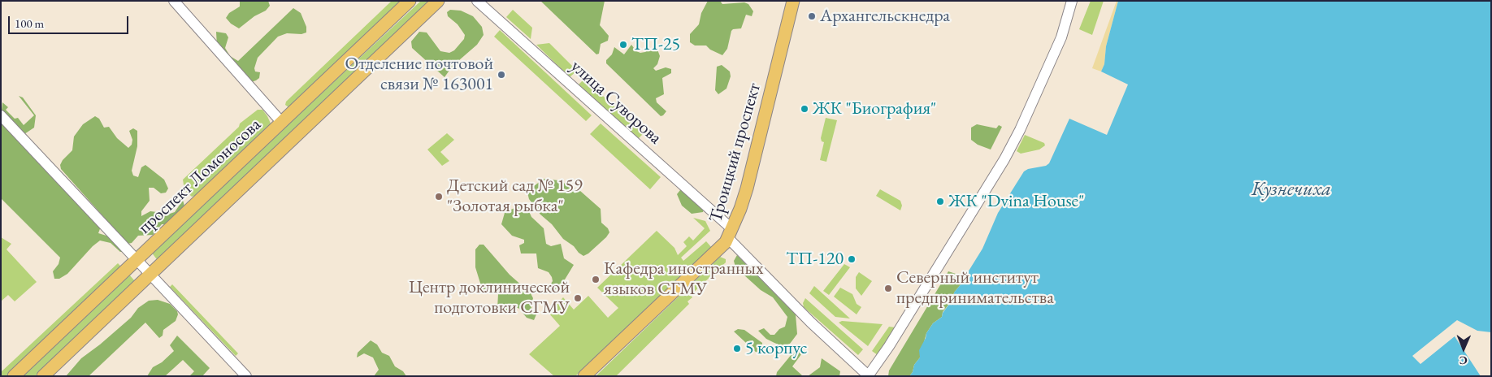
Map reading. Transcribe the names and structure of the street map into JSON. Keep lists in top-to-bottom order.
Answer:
{
  "streets": {
    "main road": ["Троицкий проспект", "проспект Ломоносова"],
    "street": ["улица Суворова"]
  },
  "crossings": [
    ["улица Суворова", "Троицкий проспект"]
  ],
  "water": ["Кузнечиха"],
  "places": [
    "Архангельскнедра",
    "ТП-25",
    "Отделение почтовой связи № 163001",
    "ЖК \"Биография\"",
    "Детский сад № 159 \"Золотая рыбка\"",
    "ЖК \"Dvina House\"",
    "ТП-120",
    "Кафедра иностранных языков СГМУ",
    "Северный институт предпринимательства",
    "Центр доклинической подготовки СГМУ",
    "5 корпус"
  ],
  "scale_bar": "100 m",
  "north": "bottom"
}
